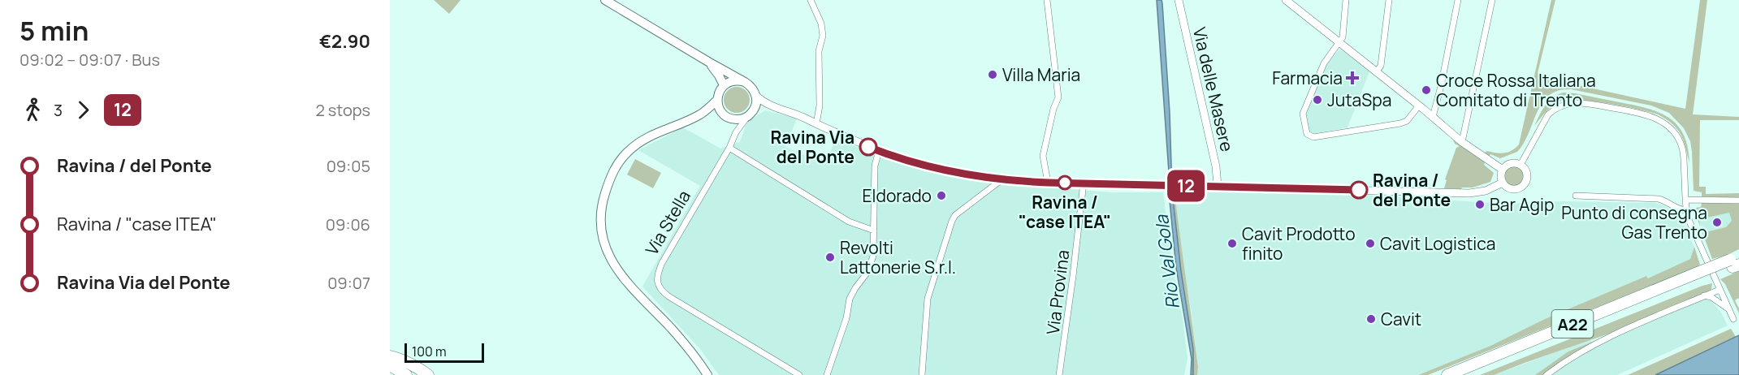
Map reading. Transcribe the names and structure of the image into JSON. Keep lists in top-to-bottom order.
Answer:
{
  "streets": {
    "highway": ["A22"],
    "main road": ["Via Stella"],
    "street": ["Via delle Masere", "Via Provina"]
  },
  "water": ["Rio Val Gola"],
  "places": {
    "other": [
      "Villa Maria",
      "Croce Rossa Italiana Comitato di Trento",
      "JutaSpa",
      "Ravina Via del Ponte",
      "Ravina / \"case ITEA\"",
      "Ravina / del Ponte",
      "Eldorado",
      "Bar Agip",
      "Punto di consegna Gas Trento",
      "Cavit Prodotto finito",
      "Cavit Logistica",
      "Revolti Lattonerie S.r.l.",
      "Cavit"
    ],
    "health": ["Farmacia"]
  },
  "lines": ["bus line 12"],
  "scale_bar": "100 m",
  "page": {
    "heading": ["5 min", "09:02 – 09:07 · Bus", "€2.90"],
    "on_map": "12",
    "legs": ["3", "12", "2 stops"],
    "list": [
      {
        "name": "Ravina / del Ponte",
        "value": "09:05"
      },
      {
        "name": "Ravina / \"case ITEA\"",
        "value": "09:06"
      },
      {
        "name": "Ravina Via del Ponte",
        "value": "09:07"
      }
    ],
    "scale": "100 m"
  }
}
